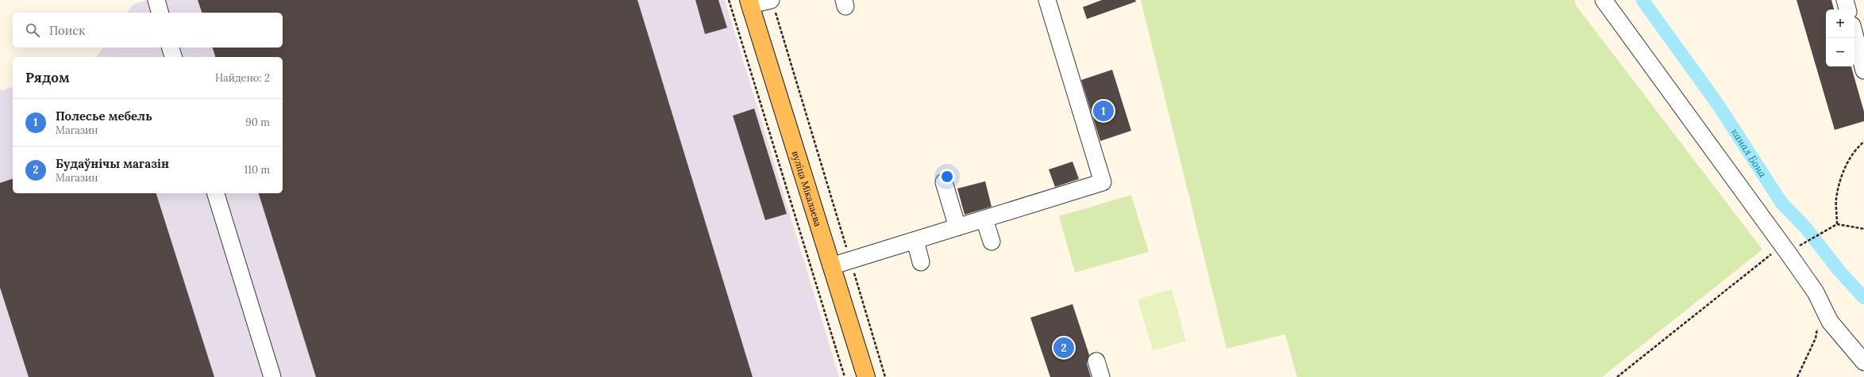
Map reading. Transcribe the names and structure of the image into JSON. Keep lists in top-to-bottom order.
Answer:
{
  "streets": {
    "main road": ["вуліца Мікалаева"]
  },
  "water": ["канал Бона"],
  "page": {
    "map_buttons": ["+", "−"],
    "search": "Поиск",
    "heading": ["Рядом", "Найдено: 2"],
    "list": [
      {
        "mark": "1",
        "name": "Полесье мебель",
        "note": "Магазин",
        "value": "90 m"
      },
      {
        "mark": "2",
        "name": "Будаўнічы магазін",
        "note": "Магазин",
        "value": "110 m"
      }
    ],
    "pins": ["1", "2"]
  }
}
